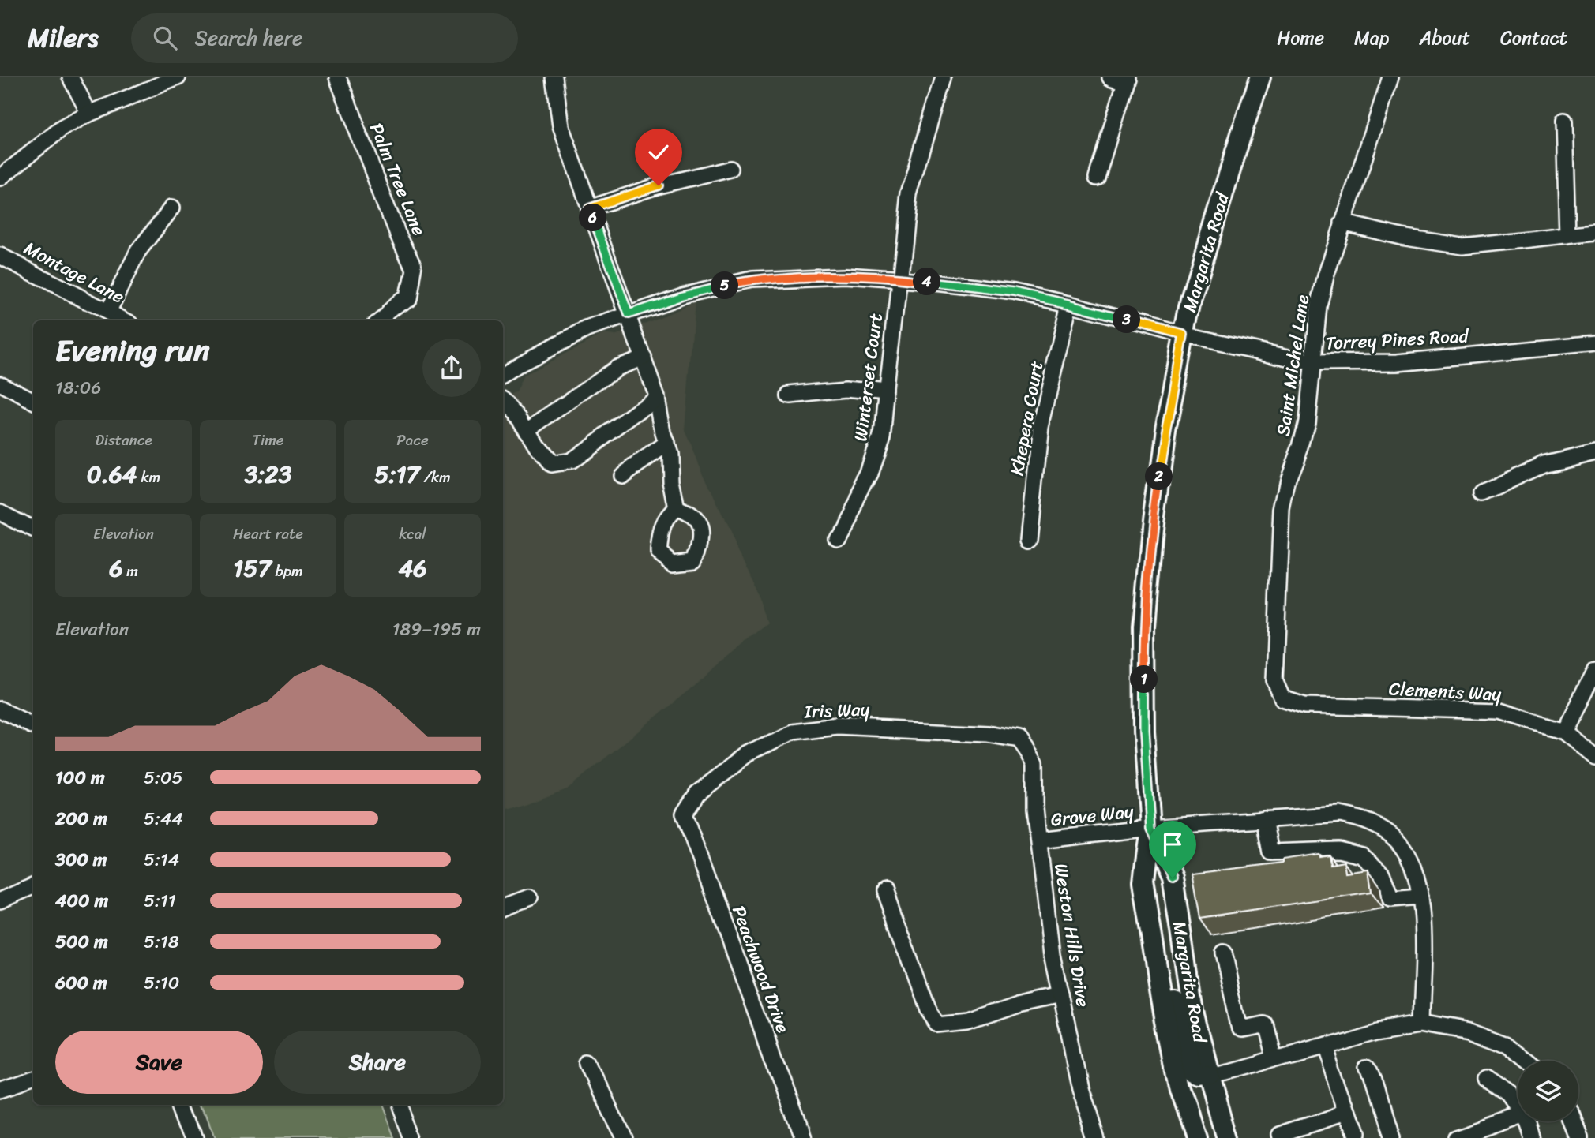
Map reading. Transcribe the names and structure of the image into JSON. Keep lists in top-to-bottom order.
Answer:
{
  "streets": {
    "main road": ["Margarita Road"],
    "street": [
      "Palm Tree Lane",
      "Montage Lane",
      "Torrey Pines Road",
      "Saint Michel Lane",
      "Winterset Court",
      "Khepera Court",
      "Clements Way",
      "Iris Way",
      "Grove Way",
      "Weston Hills Drive",
      "Peachwood Drive"
    ]
  },
  "crossings": [
    ["Margarita Road", "Torrey Pines Road"],
    ["Margarita Road", "Grove Way"],
    ["Torrey Pines Road", "Saint Michel Lane"],
    ["Torrey Pines Road", "Winterset Court"],
    ["Torrey Pines Road", "Khepera Court"],
    ["Saint Michel Lane", "Clements Way"],
    ["Iris Way", "Weston Hills Drive"],
    ["Iris Way", "Peachwood Drive"],
    ["Grove Way", "Weston Hills Drive"]
  ],
  "page": {
    "header": "Milers",
    "search": "Search here",
    "nav": [
      "Home",
      "Map",
      "About",
      "Contact"
    ],
    "pins": [
      "6",
      "4",
      "5",
      "3",
      "2",
      "1"
    ],
    "heading": ["Evening run", "18:06"],
    "stats": [
      ["Distance", "0.64 km"],
      ["Time", "3:23"],
      ["Pace", "5:17 /km"],
      ["Elevation", "6 m"],
      ["Heart rate", "157 bpm"],
      ["kcal", "46"]
    ],
    "chart": ["Elevation", "189–195 m"],
    "list": [
      {
        "name": "100 m",
        "note": "5:05"
      },
      {
        "name": "200 m",
        "note": "5:44"
      },
      {
        "name": "300 m",
        "note": "5:14"
      },
      {
        "name": "400 m",
        "note": "5:11"
      },
      {
        "name": "500 m",
        "note": "5:18"
      },
      {
        "name": "600 m",
        "note": "5:10"
      }
    ],
    "buttons": ["Save", "Share"]
  }
}
